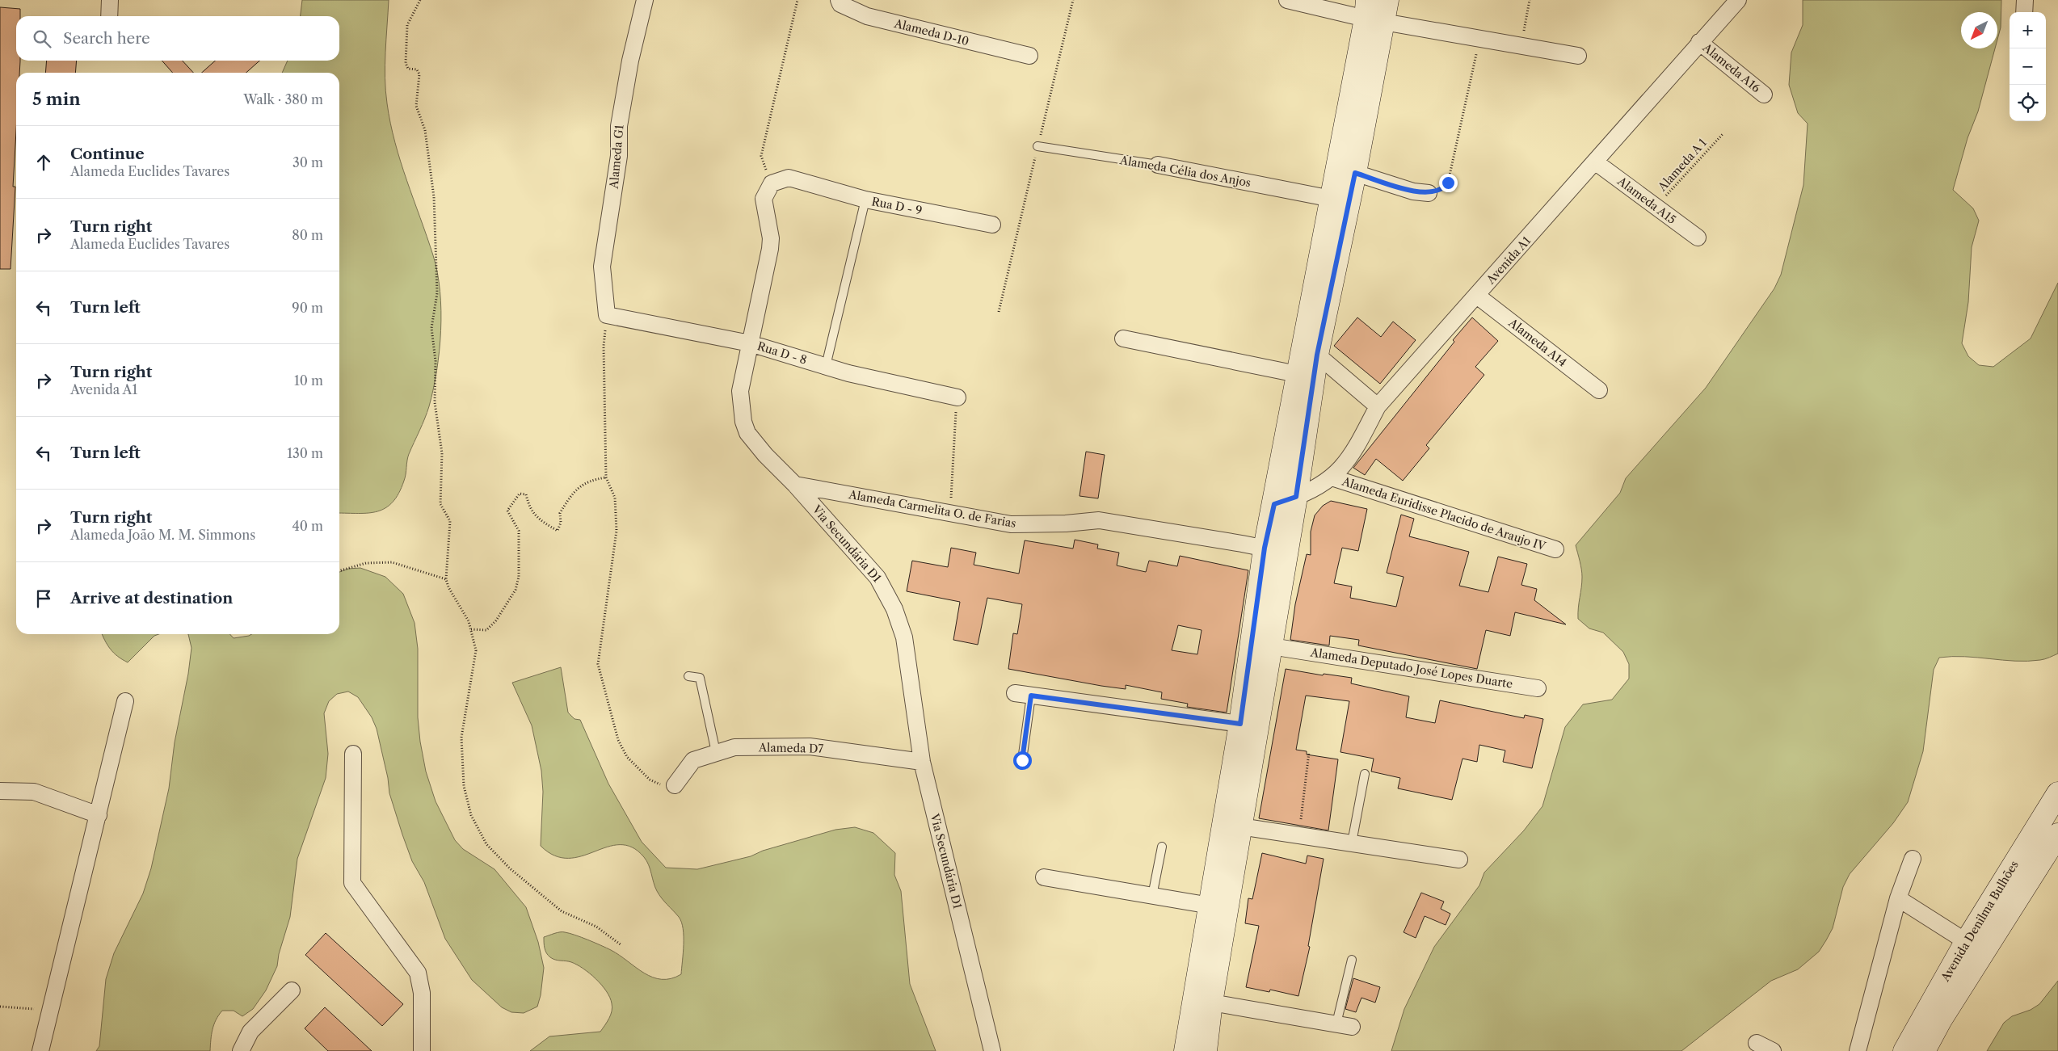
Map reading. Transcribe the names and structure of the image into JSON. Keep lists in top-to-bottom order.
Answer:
{
  "streets": {
    "street": [
      "Alameda D-10",
      "Alameda A16",
      "Alameda G1",
      "Alameda Célia dos Anjos",
      "Alameda A15",
      "Rua D - 9",
      "Avenida A1",
      "Alameda A14",
      "Rua D - 8",
      "Alameda Carmelita O. de Farias",
      "Alameda Euridisse Placido de Araujo IV",
      "Via Secundária D1",
      "Alameda Deputado José Lopes Duarte",
      "Alameda D7",
      "Avenida Denilma Bulhões"
    ],
    "path": ["Alameda A 1"]
  },
  "crossings": [
    ["Alameda A16", "Avenida A1"],
    ["Alameda G1", "Rua D - 8"],
    ["Alameda A 1", "Alameda A15"],
    ["Alameda A15", "Avenida A1"],
    ["Rua D - 9", "Via Secundária D1"],
    ["Avenida A1", "Alameda A14"],
    ["Avenida A1", "Alameda Euridisse Placido de Araujo IV"],
    ["Rua D - 8", "Via Secundária D1"],
    ["Alameda Carmelita O. de Farias", "Via Secundária D1"],
    ["Via Secundária D1", "Alameda D7"]
  ],
  "north": "bottom left",
  "page": {
    "map_buttons": ["+", "−"],
    "search": "Search here",
    "heading": ["5 min", "Walk · 380 m"],
    "list": [
      ["Continue", "Alameda Euclides Tavares", "30 m"],
      ["Turn right", "Alameda Euclides Tavares", "80 m"],
      ["Turn left", "90 m"],
      ["Turn right", "Avenida A1", "10 m"],
      ["Turn left", "130 m"],
      ["Turn right", "Alameda João M. M. Simmons", "40 m"],
      "Arrive at destination"
    ]
  }
}
